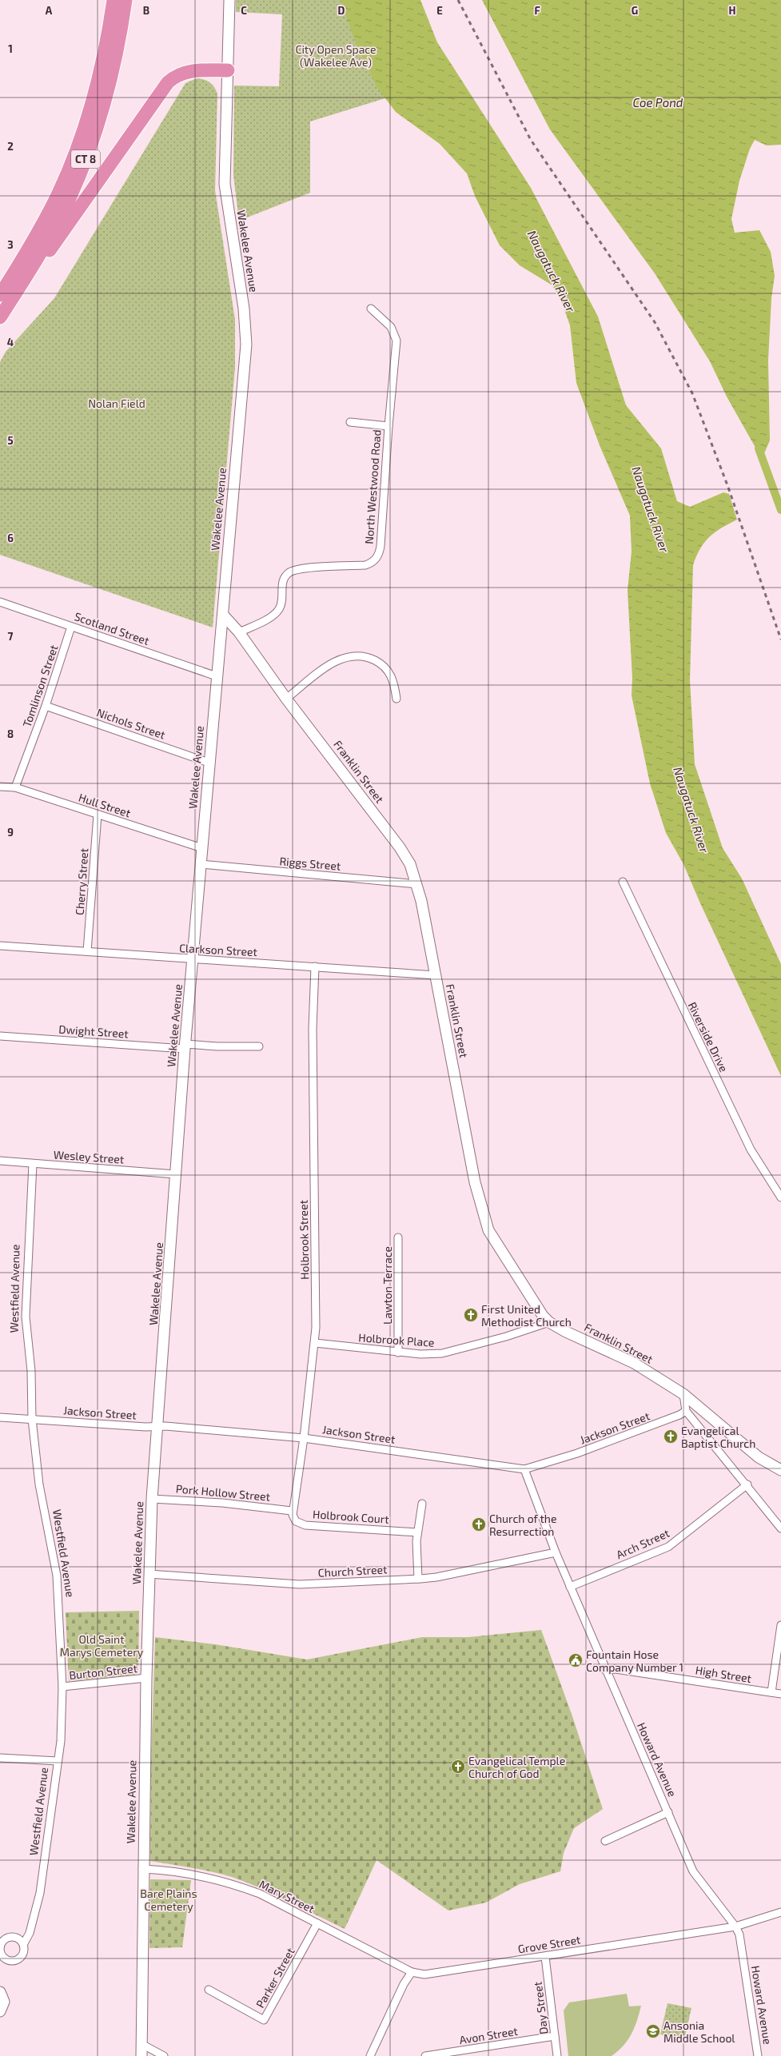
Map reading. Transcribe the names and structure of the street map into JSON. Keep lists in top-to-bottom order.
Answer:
{
  "streets": {
    "highway": ["CT 8"],
    "main road": ["Wakelee Avenue", "Franklin Street"],
    "street": [
      "North Westwood Road",
      "Scotland Street",
      "Tomlinson Street",
      "Nichols Street",
      "Hull Street",
      "Riggs Street",
      "Cherry Street",
      "Clarkson Street",
      "Dwight Street",
      "Riverside Drive",
      "Wesley Street",
      "Holbrook Street",
      "Lawton Terrace",
      "Westfield Avenue",
      "Holbrook Place",
      "Jackson Street",
      "Pork Hollow Street",
      "Holbrook Court",
      "Arch Street",
      "Church Street",
      "Burton Street",
      "High Street",
      "Howard Avenue",
      "Mary Street",
      "Grove Street",
      "Parker Street",
      "Day Street",
      "Avon Street"
    ]
  },
  "crossings": [
    ["Wakelee Avenue", "Scotland Street"],
    ["Wakelee Avenue", "Nichols Street"],
    ["Wakelee Avenue", "Franklin Street"],
    ["Wakelee Avenue", "Hull Street"],
    ["Wakelee Avenue", "Riggs Street"],
    ["Wakelee Avenue", "Clarkson Street"],
    ["Wakelee Avenue", "Dwight Street"],
    ["Wakelee Avenue", "Wesley Street"],
    ["Wakelee Avenue", "Jackson Street"],
    ["Wakelee Avenue", "Pork Hollow Street"],
    ["Wakelee Avenue", "Church Street"],
    ["Wakelee Avenue", "Burton Street"],
    ["Wakelee Avenue", "Mary Street"],
    ["North Westwood Road", "Franklin Street"],
    ["Scotland Street", "Tomlinson Street"],
    ["Tomlinson Street", "Nichols Street"],
    ["Tomlinson Street", "Hull Street"],
    ["Franklin Street", "Riggs Street"],
    ["Franklin Street", "Clarkson Street"],
    ["Franklin Street", "Holbrook Place"],
    ["Hull Street", "Cherry Street"],
    ["Cherry Street", "Clarkson Street"],
    ["Clarkson Street", "Holbrook Street"],
    ["Wesley Street", "Westfield Avenue"],
    ["Holbrook Street", "Holbrook Place"],
    ["Holbrook Street", "Jackson Street"],
    ["Holbrook Street", "Pork Hollow Street"],
    ["Holbrook Street", "Holbrook Court"],
    ["Lawton Terrace", "Holbrook Place"],
    ["Westfield Avenue", "Jackson Street"],
    ["Westfield Avenue", "Burton Street"],
    ["Jackson Street", "Howard Avenue"],
    ["Pork Hollow Street", "Holbrook Court"],
    ["Arch Street", "Howard Avenue"],
    ["Church Street", "Howard Avenue"],
    ["High Street", "Howard Avenue"],
    ["Howard Avenue", "Grove Street"],
    ["Mary Street", "Grove Street"],
    ["Mary Street", "Parker Street"],
    ["Grove Street", "Day Street"],
    ["Day Street", "Avon Street"]
  ],
  "water": ["Coe Pond", "Naugatuck River"],
  "parks": [
    "City Open Space (Wakelee Ave)",
    "Nolan Field",
    "Old Saint Marys Cemetery",
    "Bare Plains Cemetery"
  ],
  "places": {
    "church": [
      "First United Methodist Church",
      "Evangelical Baptist Church",
      "Church of the Resurrection",
      "Evangelical Temple Church of God"
    ],
    "public building": ["Fountain Hose Company Number 1"],
    "school or university": ["Ansonia Middle School"]
  },
  "grid": {
    "columns": [
      "A",
      "B",
      "C",
      "D",
      "E",
      "F",
      "G",
      "H"
    ],
    "rows": [
      "1",
      "2",
      "3",
      "4",
      "5",
      "6",
      "7",
      "8",
      "9"
    ]
  }
}
